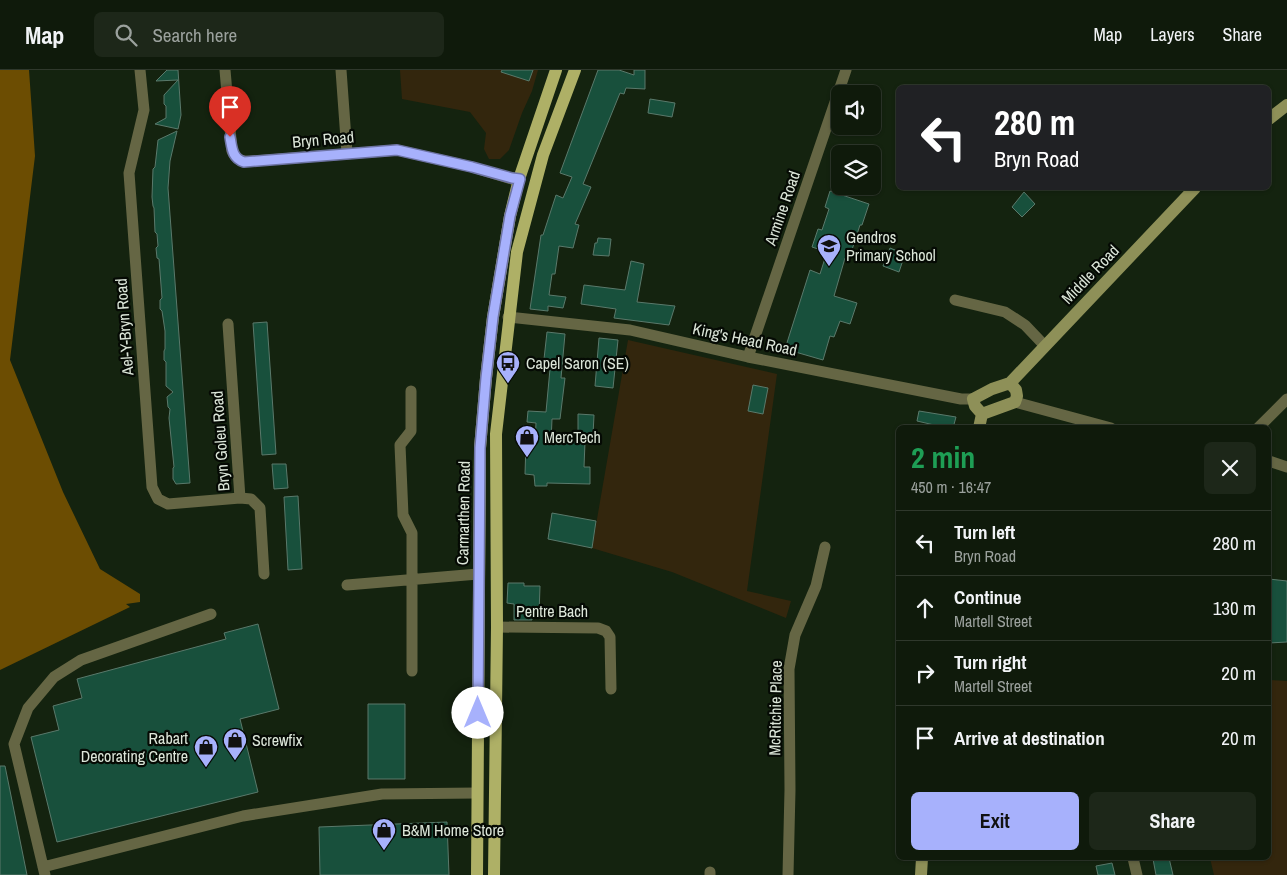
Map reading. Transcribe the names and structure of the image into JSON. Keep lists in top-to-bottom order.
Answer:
{
  "streets": {
    "main road": ["Carmarthen Road"],
    "street": [
      "Bryn Road",
      "Armine Road",
      "Middle Road",
      "Ael-Y-Bryn Road",
      "King's Head Road",
      "Bryn Goleu Road",
      "Pentre Bach",
      "McRitchie Place"
    ]
  },
  "crossings": [
    ["Bryn Road", "Carmarthen Road"],
    ["Armine Road", "King's Head Road"],
    ["Ael-Y-Bryn Road", "Bryn Goleu Road"],
    ["King's Head Road", "Carmarthen Road"],
    ["Carmarthen Road", "Pentre Bach"]
  ],
  "places": {
    "school or university": ["Gendros Primary School"],
    "bus stop": ["Capel Saron (SE)"],
    "shop": [
      "MercTech",
      "Screwfix",
      "Rabart Decorating Centre",
      "B&M Home Store"
    ]
  },
  "page": {
    "header": "Map",
    "search": "Search here",
    "nav": ["Map", "Layers", "Share"],
    "turn": ["280 m", "Bryn Road"],
    "heading": ["2 min", "450 m · 16:47"],
    "list": [
      {
        "name": "Turn left",
        "note": "Bryn Road",
        "value": "280 m"
      },
      {
        "name": "Continue",
        "note": "Martell Street",
        "value": "130 m"
      },
      {
        "name": "Turn right",
        "note": "Martell Street",
        "value": "20 m"
      },
      {
        "name": "Arrive at destination",
        "value": "20 m"
      }
    ],
    "buttons": ["Exit", "Share"]
  }
}
